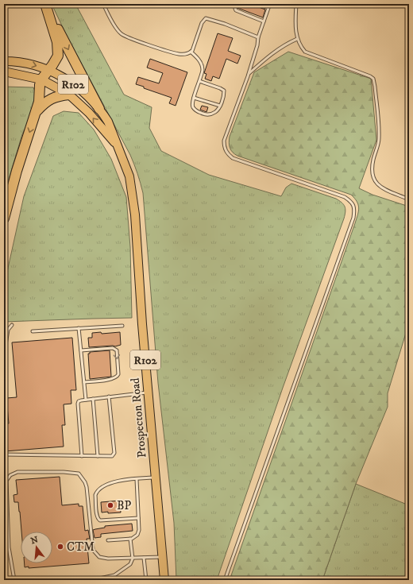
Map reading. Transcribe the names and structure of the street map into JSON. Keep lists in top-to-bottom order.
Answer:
{
  "streets": {
    "main road": ["R102", "Prospecton Road"]
  },
  "places": ["BP", "CTM"],
  "north": "top"
}
